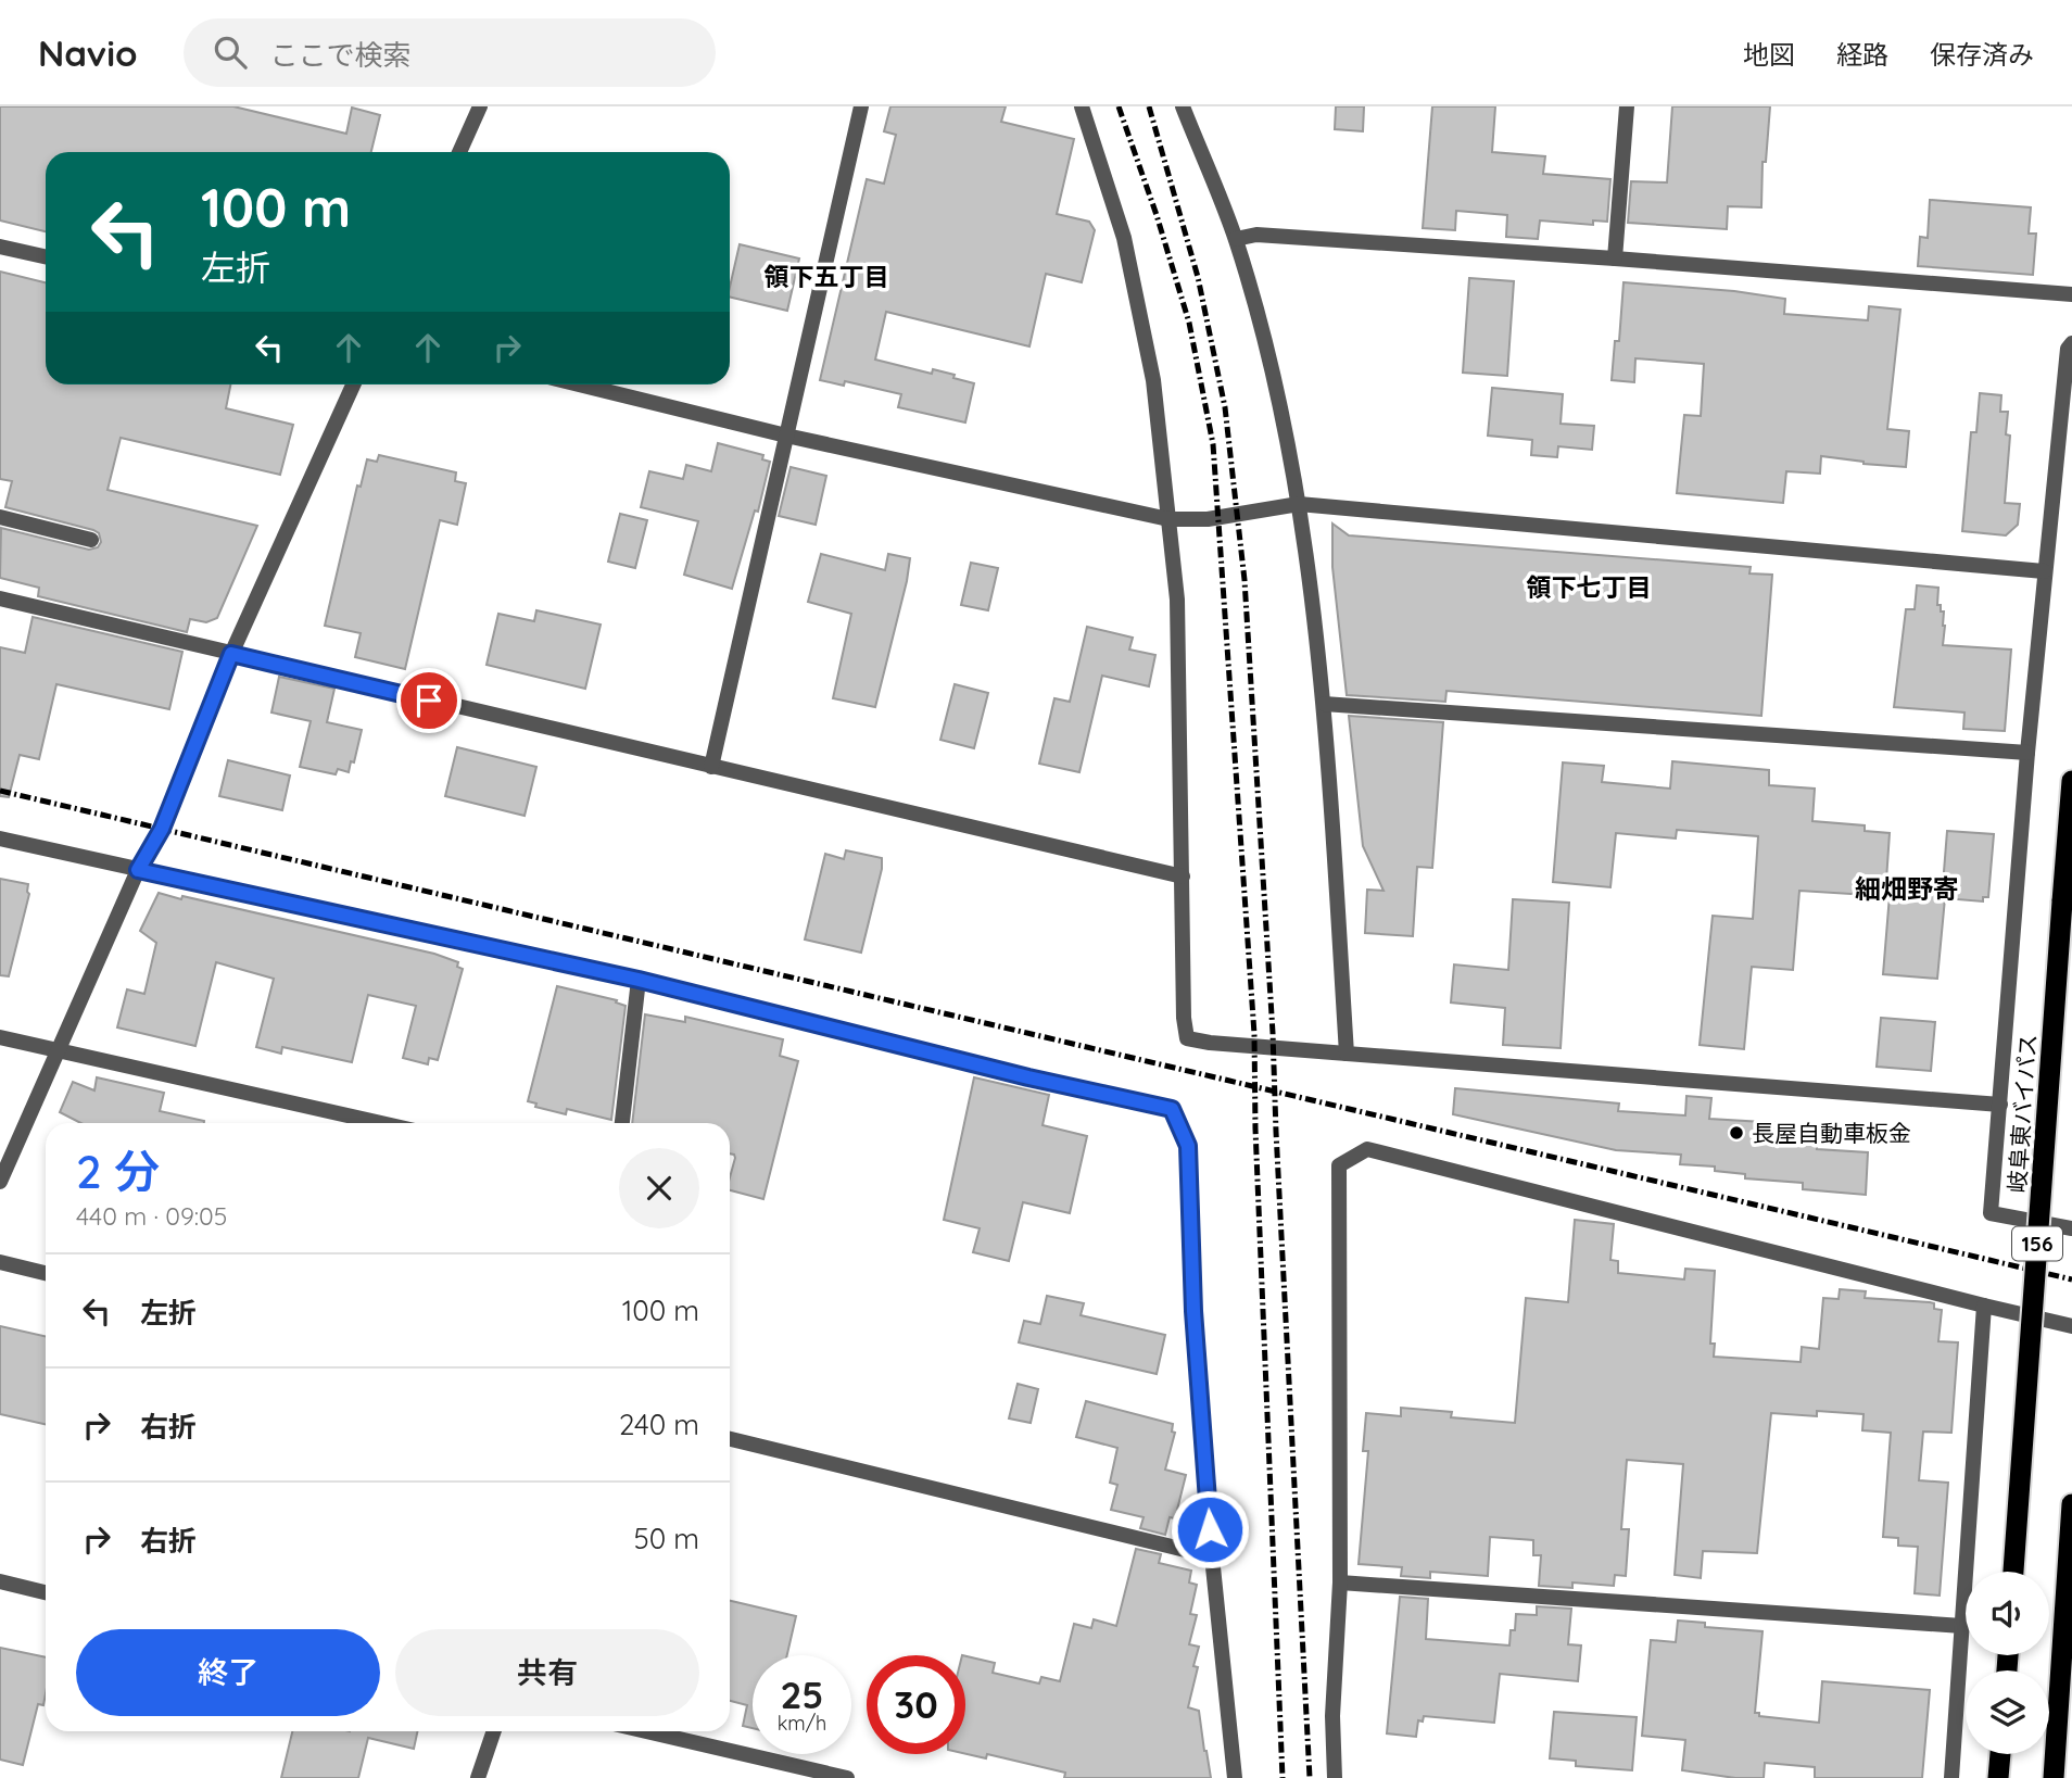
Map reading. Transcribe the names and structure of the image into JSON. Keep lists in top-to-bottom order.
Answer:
{
  "streets": {
    "highway": ["岐阜東バイパス", "156"]
  },
  "districts": ["領下五丁目", "領下七丁目", "細畑野寄"],
  "places": ["長屋自動車板金"],
  "page": {
    "header": "Navio",
    "search": "ここで検索",
    "nav": ["地図", "経路", "保存済み"],
    "turn": ["100 m", "左折"],
    "heading": ["2 分", "440 m · 09:05"],
    "list": [
      {
        "name": "左折",
        "value": "100 m"
      },
      {
        "name": "右折",
        "value": "240 m"
      },
      {
        "name": "右折",
        "value": "50 m"
      }
    ],
    "buttons": ["終了", "共有"],
    "speed": "25 km/h",
    "limit": "30"
  }
}
